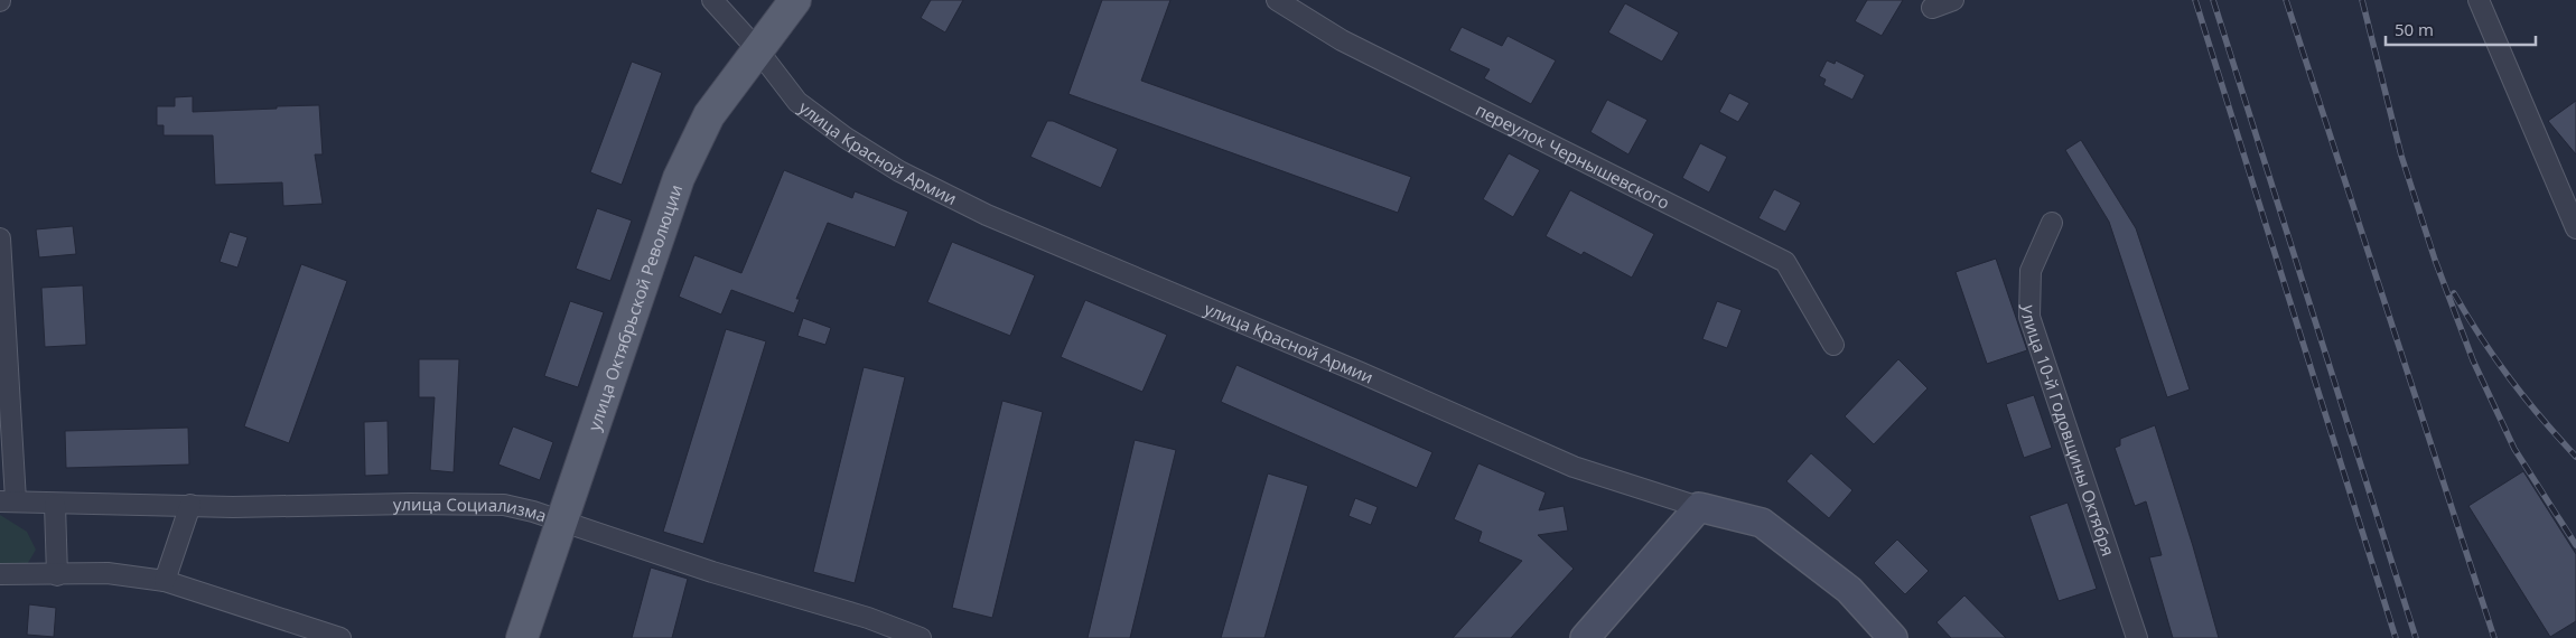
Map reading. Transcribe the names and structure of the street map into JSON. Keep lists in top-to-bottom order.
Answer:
{
  "streets": {
    "main road": ["улица Красной Армии", "улица Октябрьской Революции"],
    "street": ["переулок Чернышевского", "улица 10-й Годовщины Октября", "улица Социализма"]
  },
  "crossings": [
    ["улица Красной Армии", "улица Октябрьской Революции"],
    ["улица Октябрьской Революции", "улица Социализма"]
  ],
  "scale_bar": "50 m"
}
